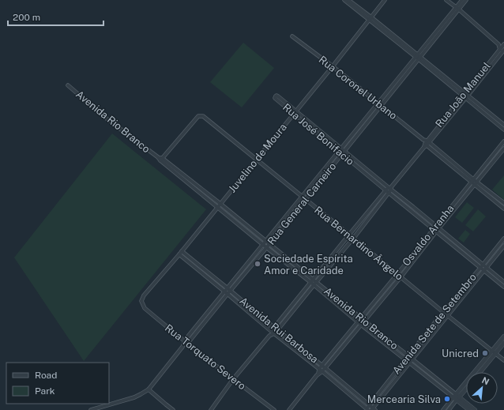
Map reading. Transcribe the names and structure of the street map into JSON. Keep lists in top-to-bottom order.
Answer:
{
  "streets": {
    "street": [
      "Rua Coronel Urbano",
      "Rua João Manuel",
      "Avenida Rio Branco",
      "Rua José Bonifacio",
      "Juvelino de Moura",
      "Rua General Carneiro",
      "Osvaldo Aranha",
      "Rua Bernardino Ângelo",
      "Avenida Sete de Setembro",
      "Avenida Rui Barbosa",
      "Rua Torquato Severo"
    ]
  },
  "crossings": [
    ["Rua Coronel Urbano", "Rua João Manuel"],
    ["Rua Coronel Urbano", "Juvelino de Moura"],
    ["Rua Coronel Urbano", "Rua General Carneiro"],
    ["Rua Coronel Urbano", "Osvaldo Aranha"],
    ["Rua João Manuel", "Avenida Rio Branco"],
    ["Rua João Manuel", "Rua José Bonifacio"],
    ["Rua João Manuel", "Rua Bernardino Ângelo"],
    ["Rua João Manuel", "Avenida Rui Barbosa"],
    ["Rua João Manuel", "Rua Torquato Severo"],
    ["Avenida Rio Branco", "Juvelino de Moura"],
    ["Avenida Rio Branco", "Rua General Carneiro"],
    ["Avenida Rio Branco", "Osvaldo Aranha"],
    ["Avenida Rio Branco", "Rua Bernardino Ângelo"],
    ["Avenida Rio Branco", "Avenida Sete de Setembro"],
    ["Rua José Bonifacio", "Juvelino de Moura"],
    ["Rua José Bonifacio", "Rua General Carneiro"],
    ["Rua José Bonifacio", "Osvaldo Aranha"],
    ["Rua José Bonifacio", "Avenida Sete de Setembro"],
    ["Juvelino de Moura", "Rua Bernardino Ângelo"],
    ["Juvelino de Moura", "Avenida Rui Barbosa"],
    ["Juvelino de Moura", "Rua Torquato Severo"],
    ["Rua General Carneiro", "Rua Bernardino Ângelo"],
    ["Rua General Carneiro", "Avenida Rui Barbosa"],
    ["Rua General Carneiro", "Rua Torquato Severo"],
    ["Osvaldo Aranha", "Rua Bernardino Ângelo"],
    ["Osvaldo Aranha", "Avenida Rui Barbosa"],
    ["Rua Bernardino Ângelo", "Avenida Sete de Setembro"],
    ["Avenida Sete de Setembro", "Avenida Rui Barbosa"]
  ],
  "places": ["Sociedade Espírita Amor e Caridade", "Unicred", "Mercearia Silva"],
  "legend": ["Road", "Park"],
  "scale_bar": "200 m",
  "north": "top right"
}
